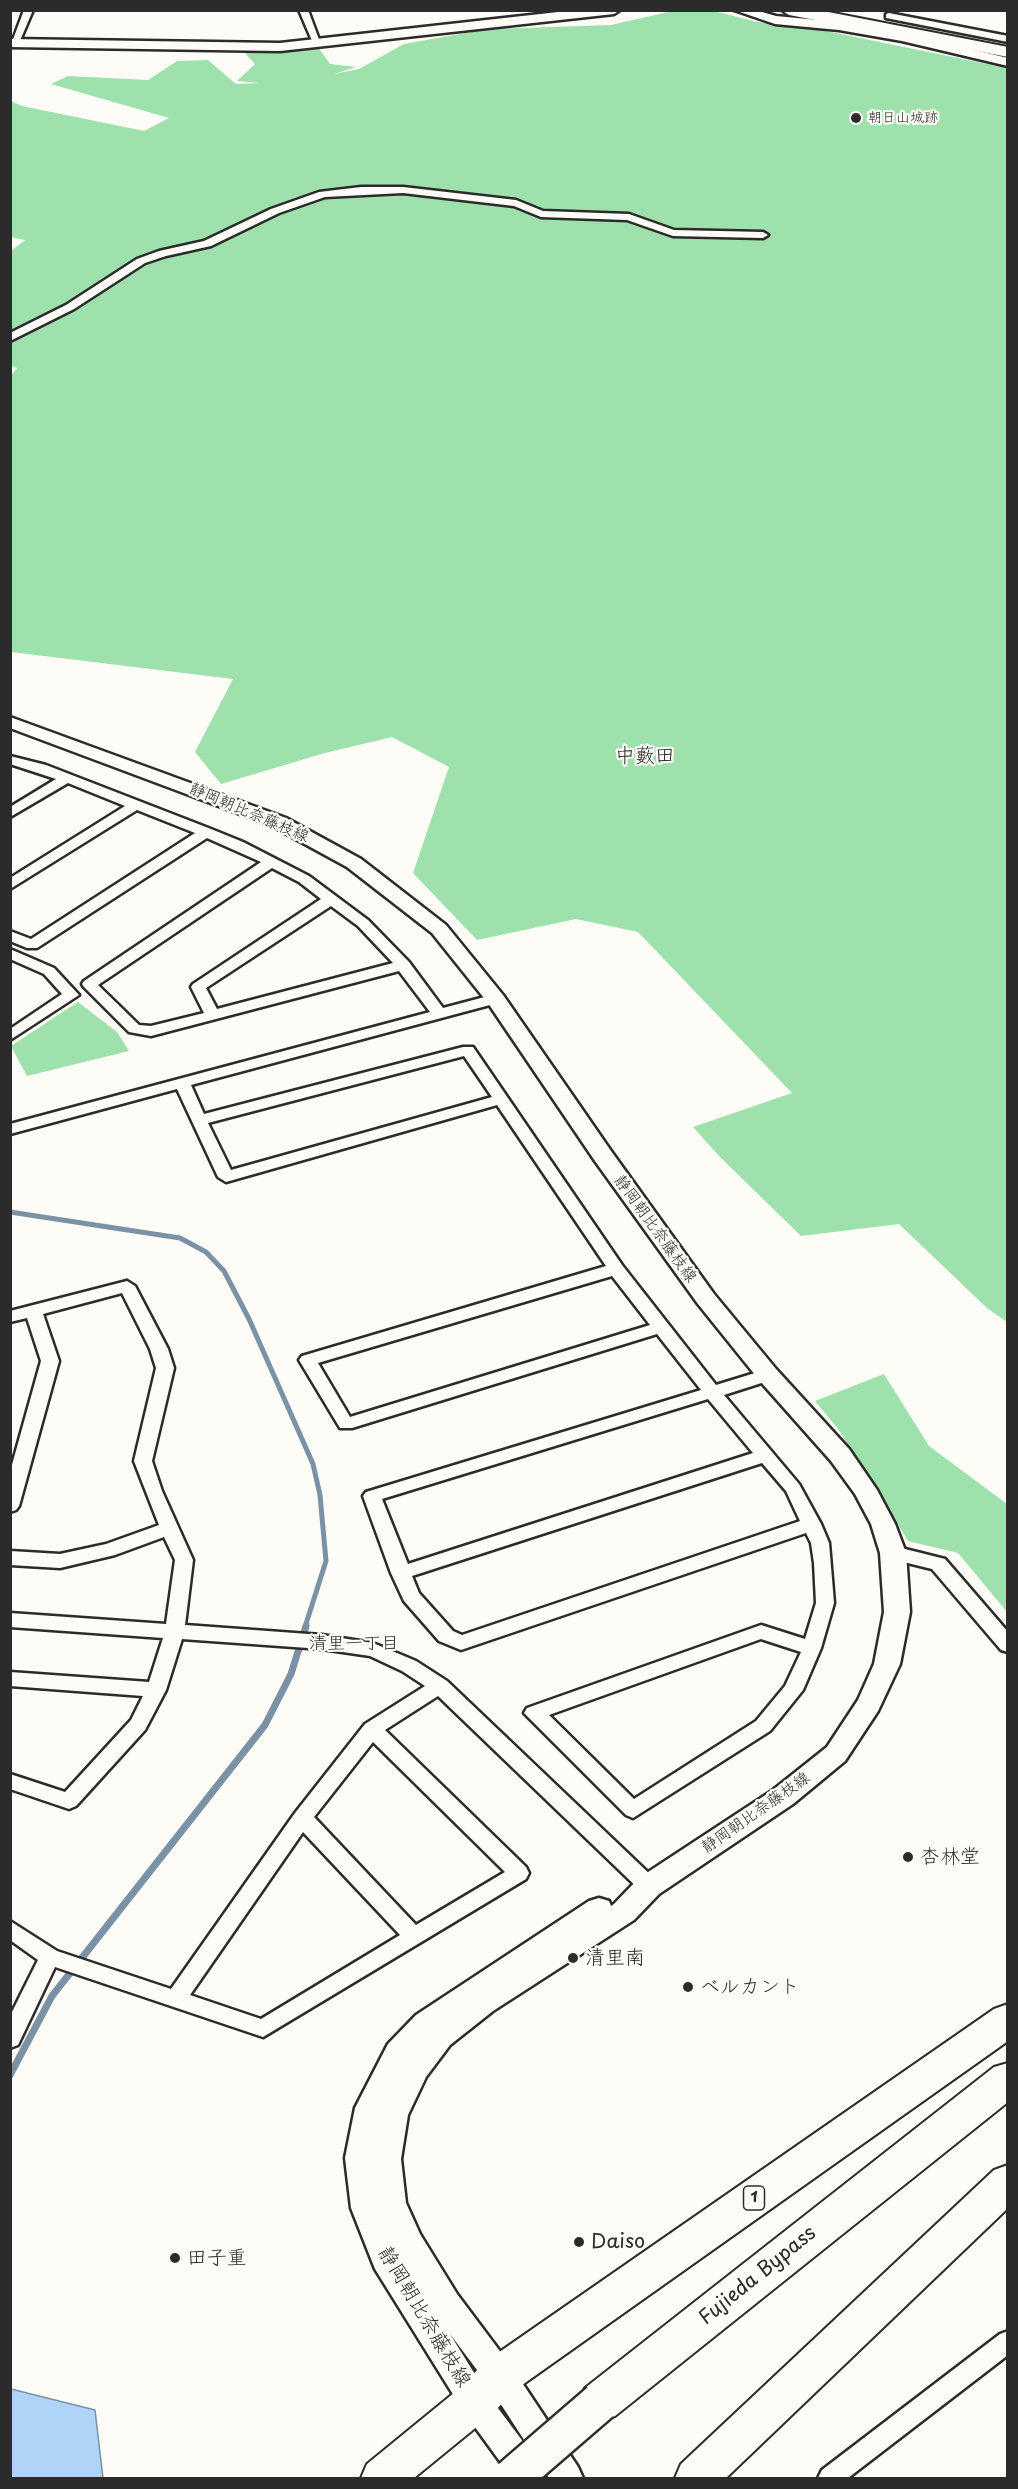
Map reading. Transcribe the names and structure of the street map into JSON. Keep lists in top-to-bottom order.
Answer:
{
  "streets": {
    "highway": ["1", "Fujieda Bypass"],
    "main road": ["静岡朝比奈藤枝線"]
  },
  "crossings": [
    ["静岡朝比奈藤枝線", "1"]
  ],
  "districts": ["中藪田", "清里一丁目"],
  "places": [
    "朝日山城跡",
    "杏林堂",
    "清里南",
    "ベルカント",
    "Daiso",
    "田子重"
  ]
}
